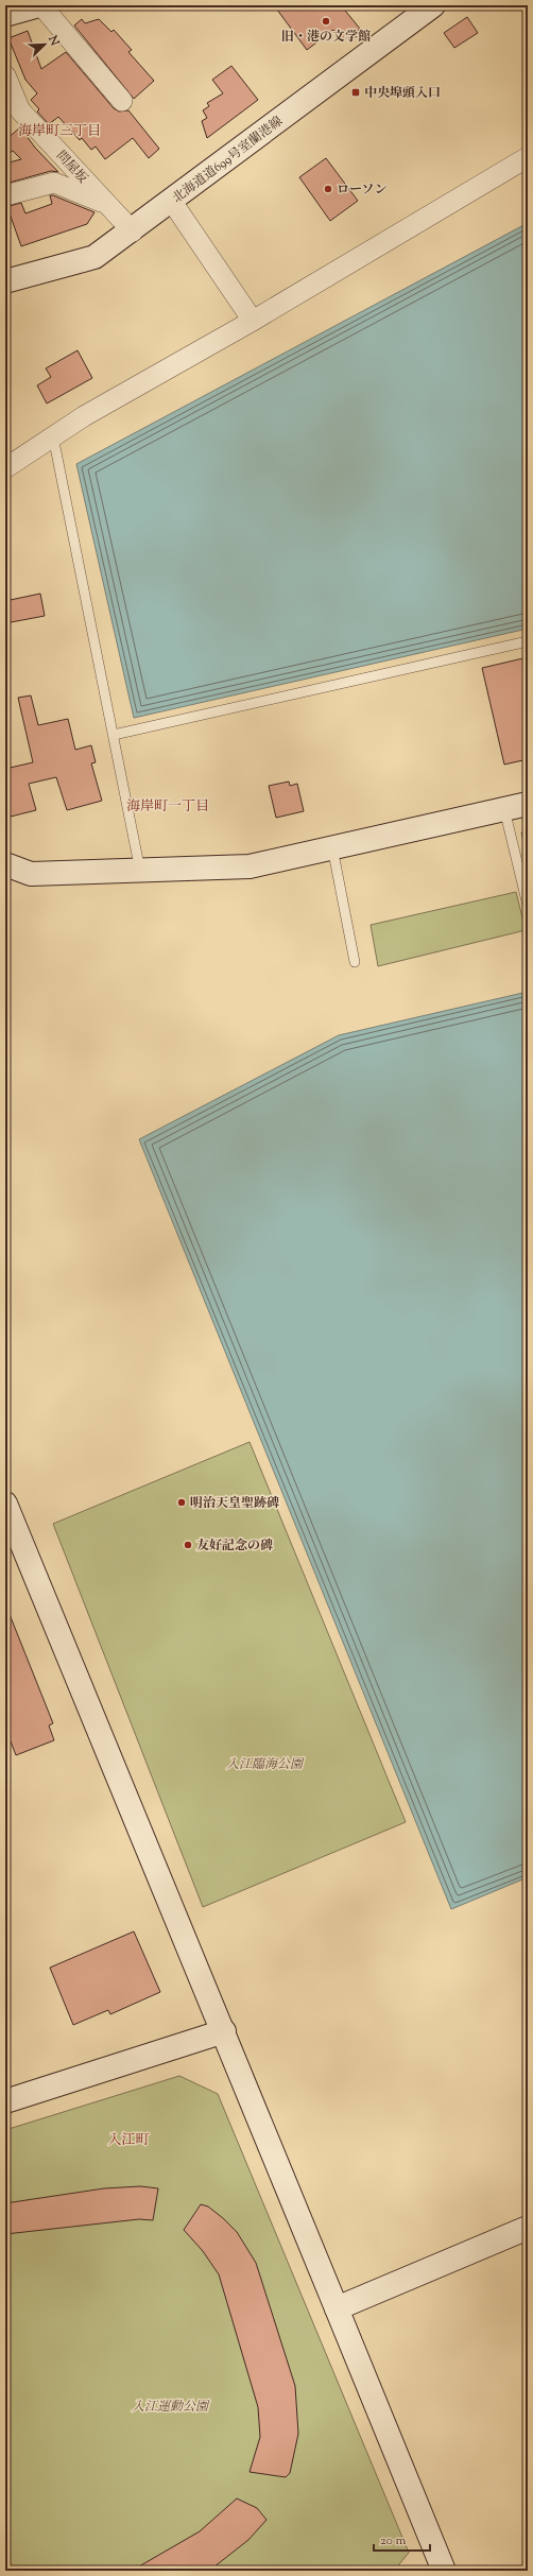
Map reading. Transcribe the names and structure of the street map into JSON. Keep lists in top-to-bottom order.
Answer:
{
  "streets": {
    "street": ["北海道道699号室蘭港線", "問屋坂"]
  },
  "crossings": [
    ["北海道道699号室蘭港線", "問屋坂"]
  ],
  "districts": ["海岸町三丁目", "海岸町一丁目", "入江町"],
  "parks": ["入江臨海公園", "入江運動公園"],
  "places": {
    "other": [
      "旧・港の文学館",
      "ローソン",
      "明治天皇聖跡碑",
      "友好記念の碑"
    ],
    "transit": ["中央埠頭入口"]
  },
  "scale_bar": "20 m",
  "north": "top right"
}
